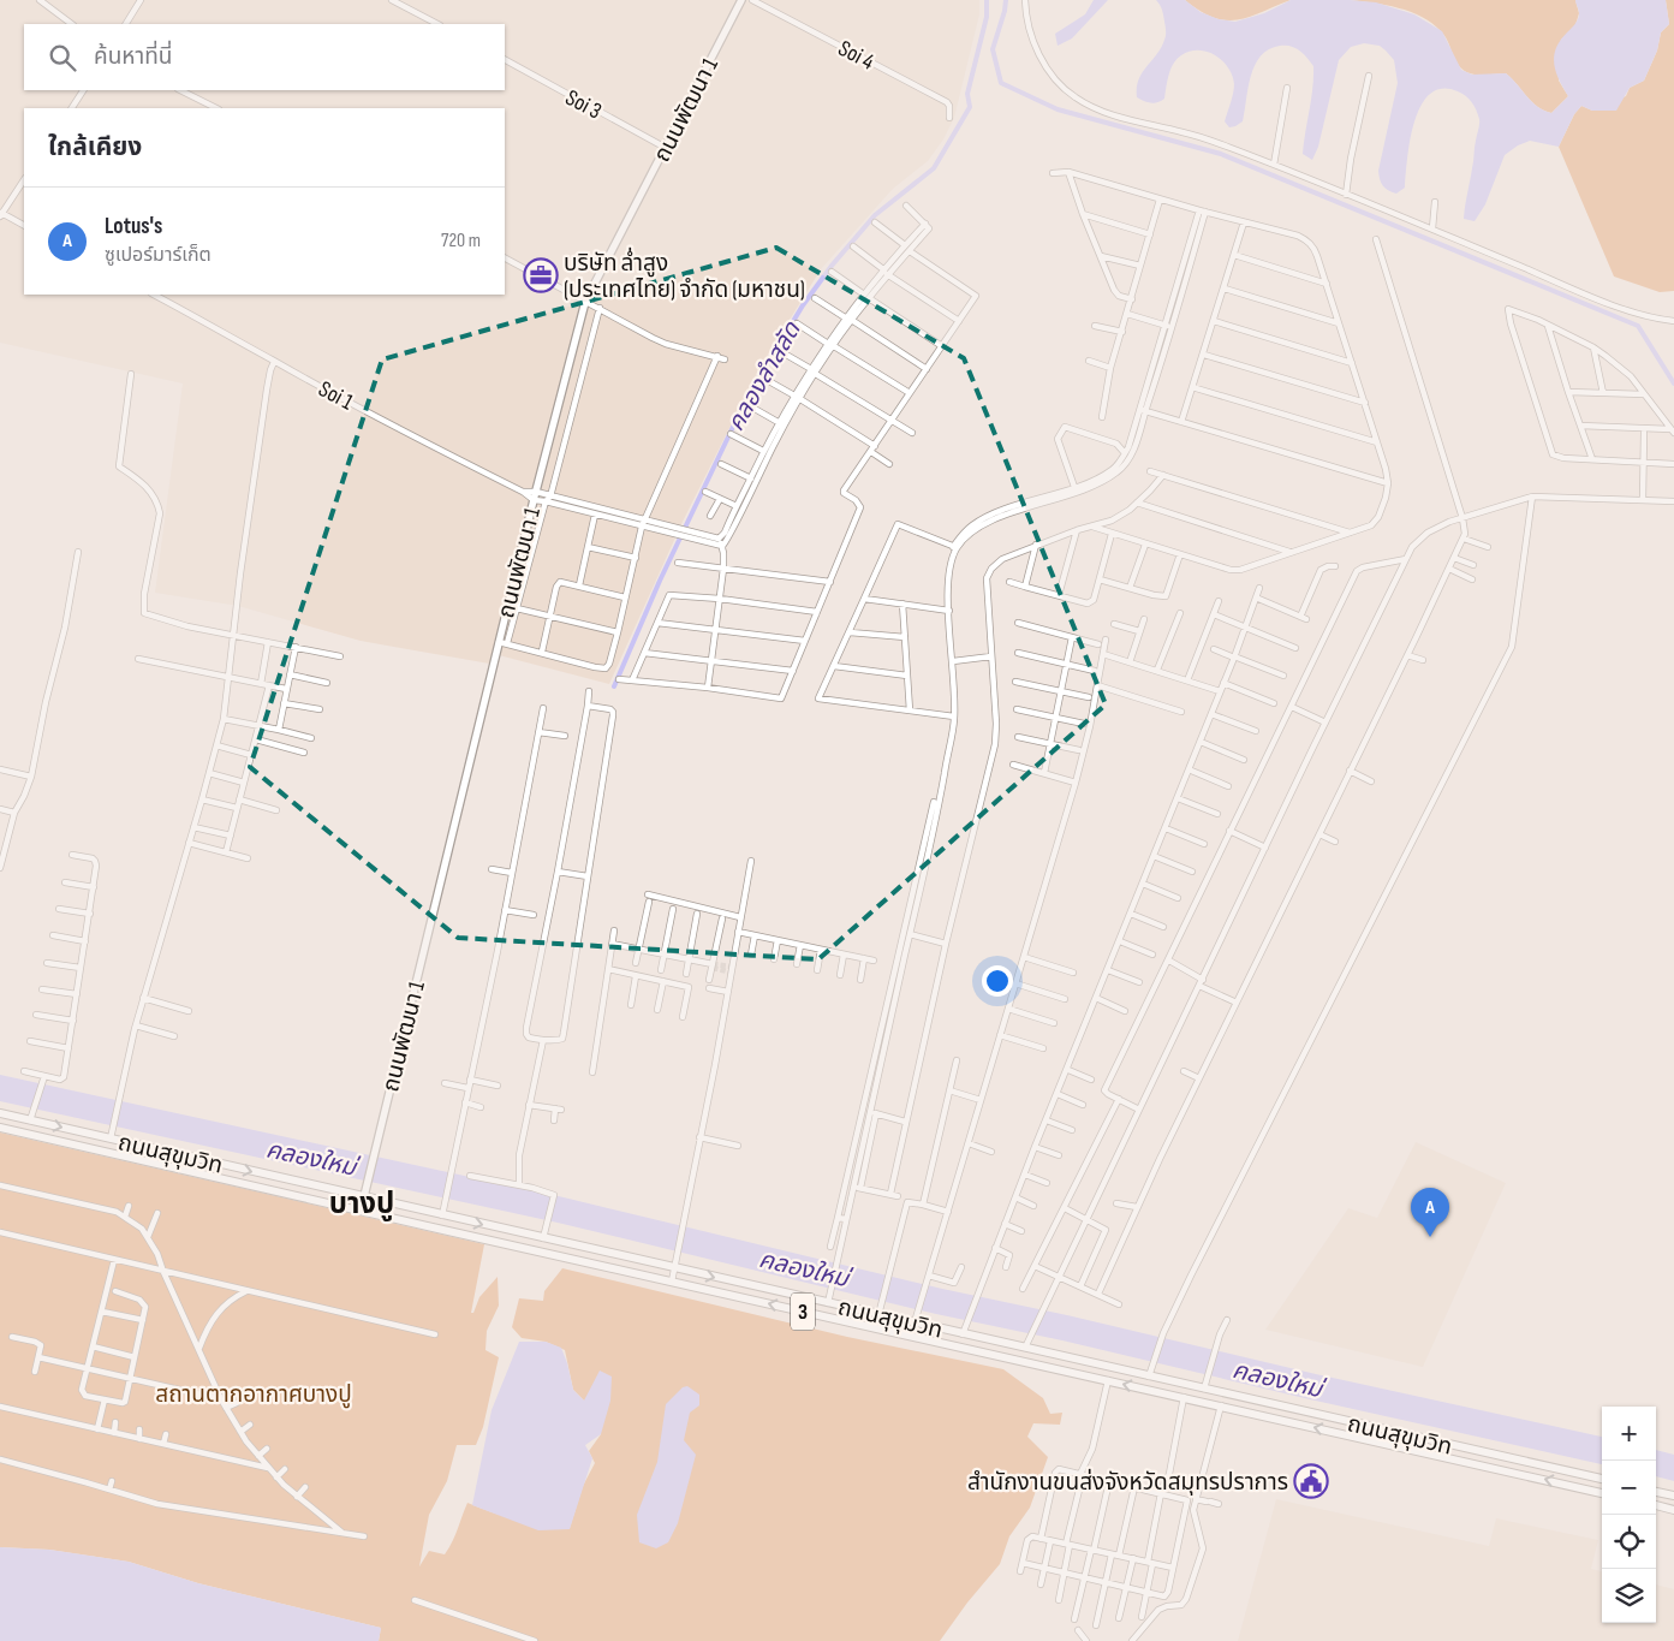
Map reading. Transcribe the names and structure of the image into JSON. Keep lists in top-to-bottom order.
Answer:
{
  "streets": {
    "highway": ["ถนนสุขุมวิท", "3"],
    "main road": ["ถนนพัฒนา 1"],
    "street": ["Soi 4", "Soi 3", "Soi 1"]
  },
  "crossings": [
    ["Soi 3", "ถนนพัฒนา 1"],
    ["ถนนพัฒนา 1", "Soi 1"],
    ["ถนนพัฒนา 1", "ถนนสุขุมวิท"]
  ],
  "districts": ["บางปู"],
  "water": ["คลองลำสลัด", "คลองใหม่"],
  "parks": ["สถานตากอากาศบางปู"],
  "places": {
    "office": ["บริษัท ล่ำสูง (ประเทศไทย) จำกัด (มหาชน)"],
    "public building": ["สำนักงานขนส่งจังหวัดสมุทรปราการ"]
  },
  "page": {
    "search": "ค้นหาที่นี่",
    "heading": "ใกล้เคียง",
    "list": [
      {
        "mark": "A",
        "name": "Lotus's",
        "note": "ซูเปอร์มาร์เก็ต",
        "value": "720 m"
      }
    ],
    "pins": "A",
    "map_buttons": ["+", "−"]
  }
}
